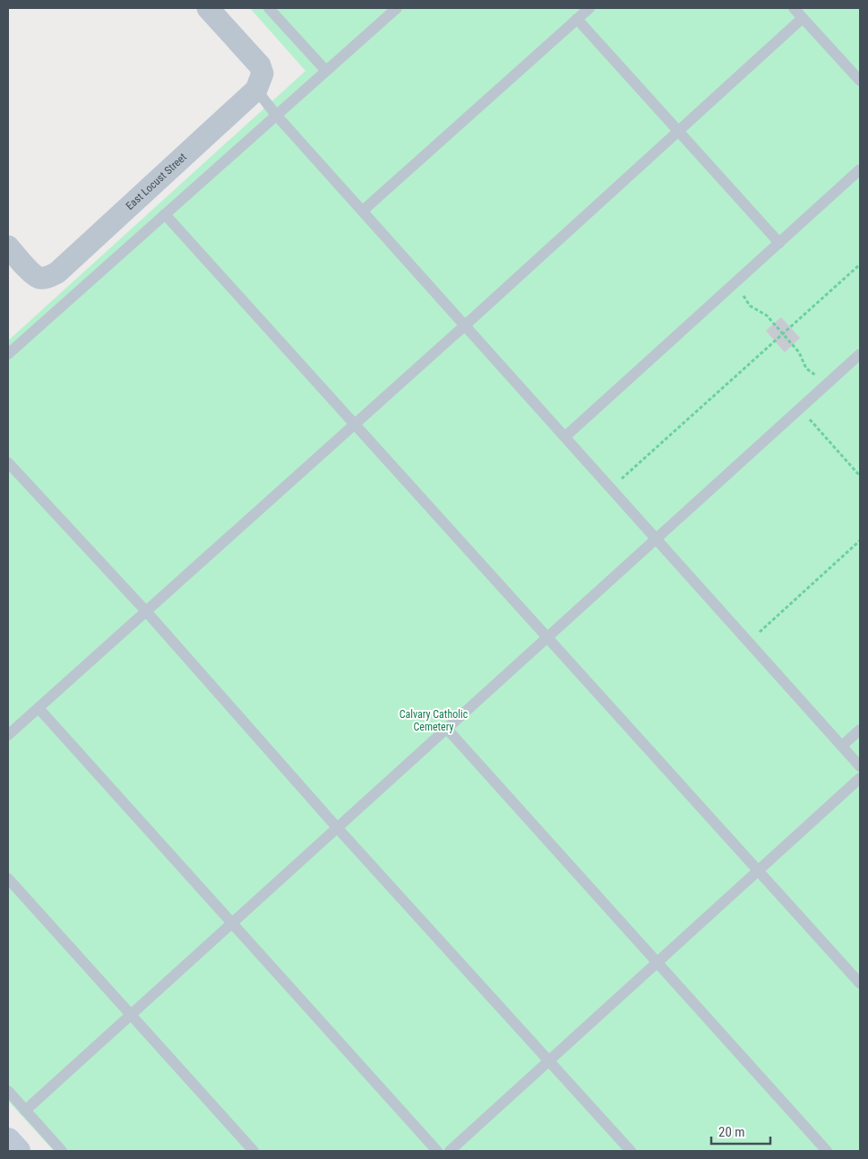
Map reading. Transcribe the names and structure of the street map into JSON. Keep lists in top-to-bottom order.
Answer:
{
  "streets": {
    "street": ["East Locust Street"]
  },
  "parks": ["Calvary Catholic Cemetery"],
  "scale_bar": "20 m"
}
